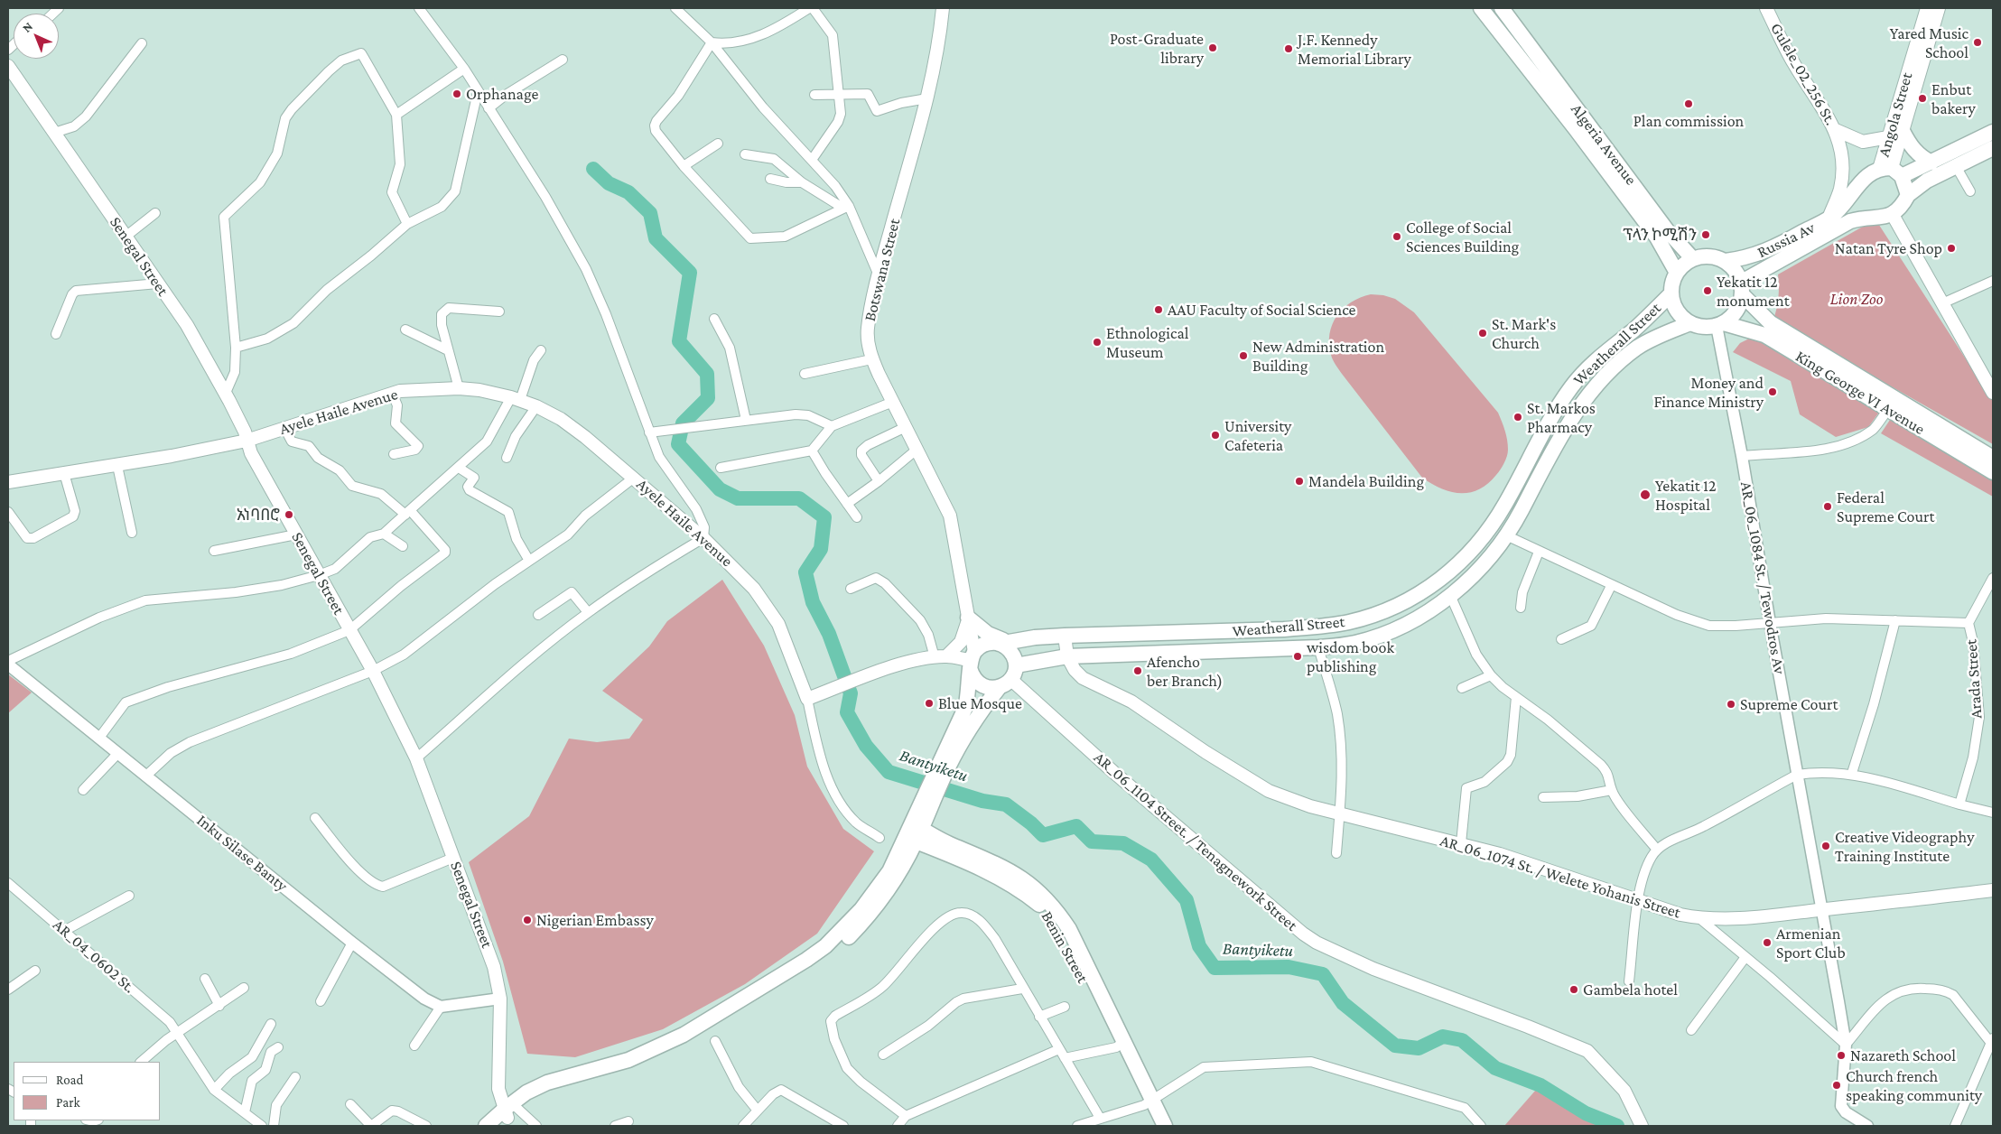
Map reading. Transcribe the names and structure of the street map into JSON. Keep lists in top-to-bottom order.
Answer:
{
  "streets": {
    "main road": [
      "Gulele_02_256 St.",
      "Angola Street",
      "Algeria Avenue",
      "Russia Av",
      "Senegal Street",
      "Botswana Street",
      "Weatherall Street",
      "King George VI Avenue",
      "Ayele Haile Avenue",
      "AR_06_1104 Street. / Tenagnework Street",
      "AR_06_1074 St. / Welete Yohanis Street",
      "Benin Street"
    ],
    "street": [
      "AR_06_1084 St. / Tewodros Av",
      "Arada Street",
      "Inku Silase Banty",
      "AR_04_0602 St."
    ]
  },
  "crossings": [
    ["Gulele_02_256 St.", "Russia Av"],
    ["Angola Street", "Russia Av"],
    ["Algeria Avenue", "Russia Av"],
    ["Algeria Avenue", "Weatherall Street"],
    ["Algeria Avenue", "King George VI Avenue"],
    ["Algeria Avenue", "AR_06_1084 St. / Tewodros Av"],
    ["Russia Av", "Weatherall Street"],
    ["Russia Av", "King George VI Avenue"],
    ["Russia Av", "AR_06_1084 St. / Tewodros Av"],
    ["Senegal Street", "Ayele Haile Avenue"],
    ["Botswana Street", "Weatherall Street"],
    ["Botswana Street", "AR_06_1104 Street. / Tenagnework Street"],
    ["Weatherall Street", "King George VI Avenue"],
    ["Weatherall Street", "AR_06_1084 St. / Tewodros Av"],
    ["Weatherall Street", "AR_06_1104 Street. / Tenagnework Street"],
    ["King George VI Avenue", "AR_06_1084 St. / Tewodros Av"],
    ["AR_06_1084 St. / Tewodros Av", "AR_06_1074 St. / Welete Yohanis Street"]
  ],
  "water": ["Bantyiketu"],
  "parks": ["Lion Zoo"],
  "places": [
    "Yared Music School",
    "Post-Graduate library",
    "J.F. Kennedy Memorial Library",
    "Orphanage",
    "Enbut bakery",
    "Plan commission",
    "ፕላን ኮሚሽን",
    "College of Social Sciences Building",
    "Natan Tyre Shop",
    "Yekatit 12 monument",
    "AAU Faculty of Social Science",
    "St. Mark's Church",
    "Ethnological Museum",
    "New Administration Building",
    "Money and Finance Ministry",
    "St. Markos Pharmacy",
    "University Cafeteria",
    "Mandela Building",
    "Yekatit 12 Hospital",
    "Federal Supreme Court",
    "አነባበሮ",
    "wisdom book publishing",
    "Afencho ber Branch)",
    "Blue Mosque",
    "Supreme Court",
    "Creative Videography Training Institute",
    "Nigerian Embassy",
    "Armenian Sport Club",
    "Gambela hotel",
    "Nazareth School",
    "Church french speaking community"
  ],
  "legend": ["Road", "Park"],
  "north": "top left"
}
